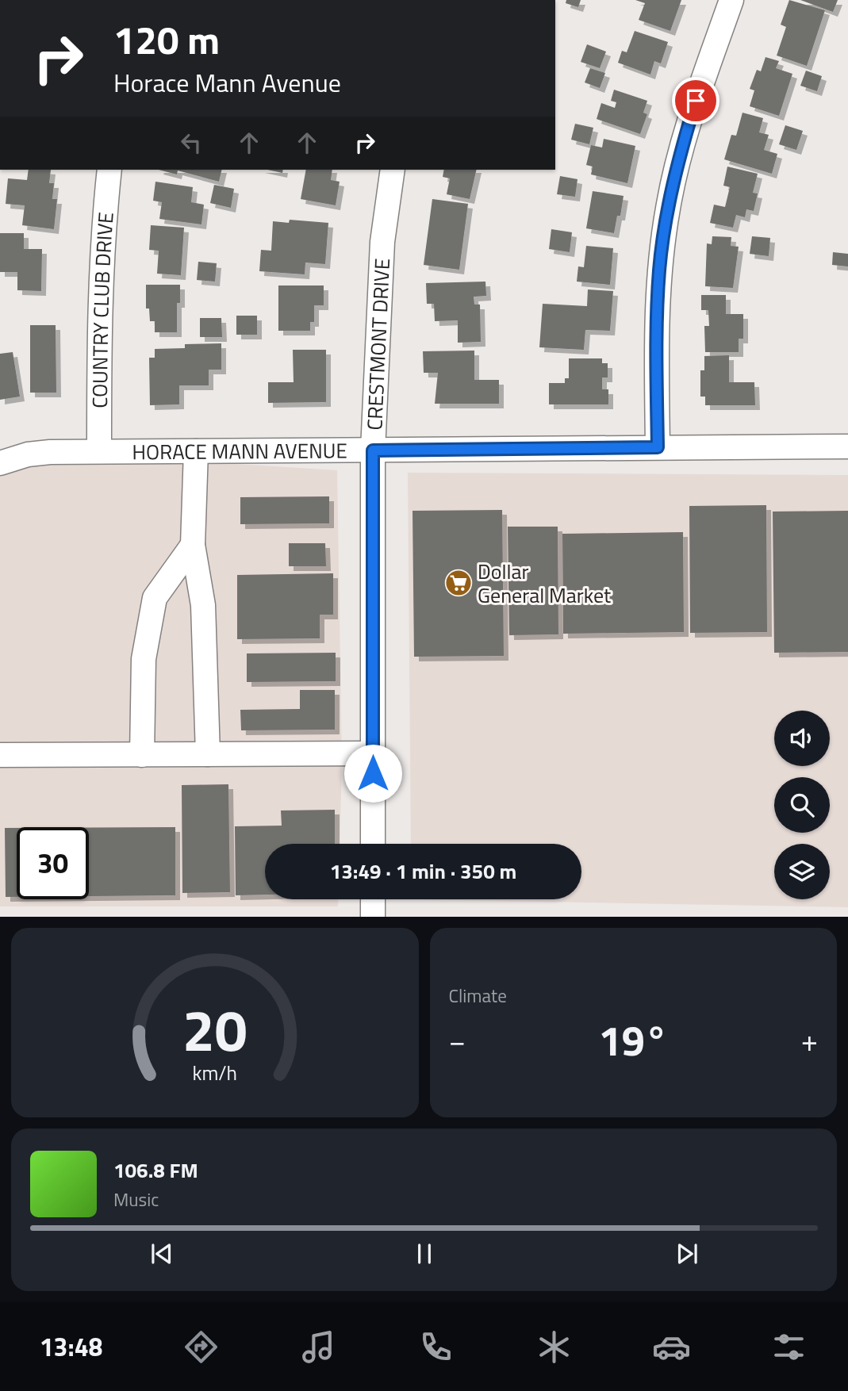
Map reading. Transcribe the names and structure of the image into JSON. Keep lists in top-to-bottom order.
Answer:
{
  "streets": {
    "street": ["COUNTRY CLUB DRIVE", "CRESTMONT DRIVE", "HORACE MANN AVENUE"]
  },
  "crossings": [
    ["COUNTRY CLUB DRIVE", "HORACE MANN AVENUE"],
    ["CRESTMONT DRIVE", "HORACE MANN AVENUE"]
  ],
  "places": {
    "supermarket": ["Dollar General Market"]
  },
  "page": {
    "turn": ["120 m", "Horace Mann Avenue"],
    "limit": "30",
    "trip": "13:49 · 1 min · 350 m",
    "tile": "Climate",
    "heat": ["−", "19°", "+"],
    "song": ["106.8 FM", "Music"],
    "tabs": "13:48",
    "gauge": ["20", "km/h"]
  }
}
